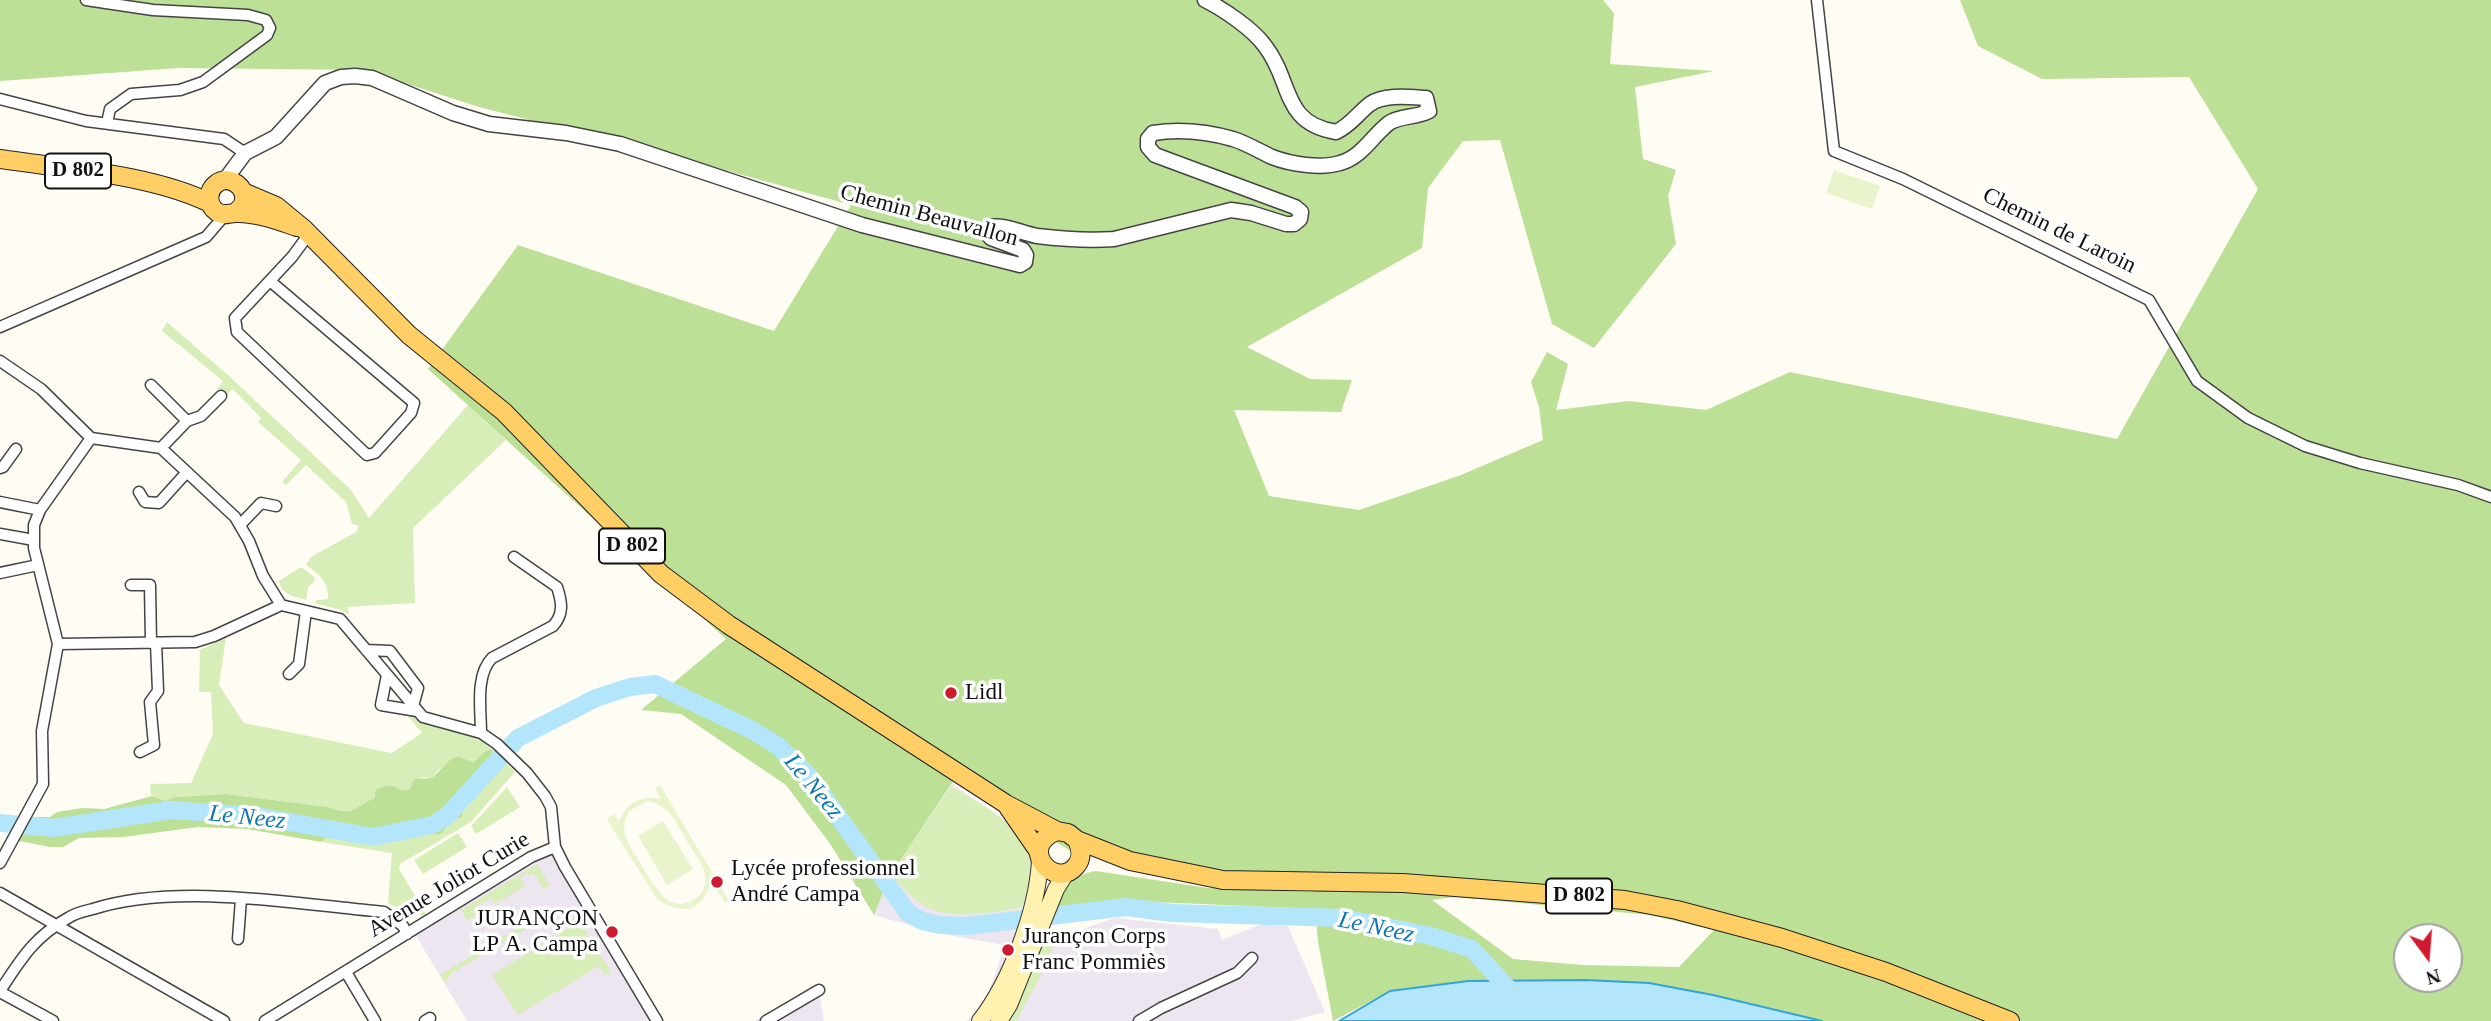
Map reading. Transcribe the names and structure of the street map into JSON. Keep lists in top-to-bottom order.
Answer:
{
  "streets": {
    "main road": ["D 802"],
    "street": ["Chemin Beauvallon", "Chemin de Laroin", "Avenue Joliot Curie"]
  },
  "water": ["Le Neez"],
  "places": [
    "Lidl",
    "Lycée professionnel André Campa",
    "JURANÇON LP A. Campa",
    "Jurançon Corps Franc Pommiès"
  ],
  "north": "bottom"
}
